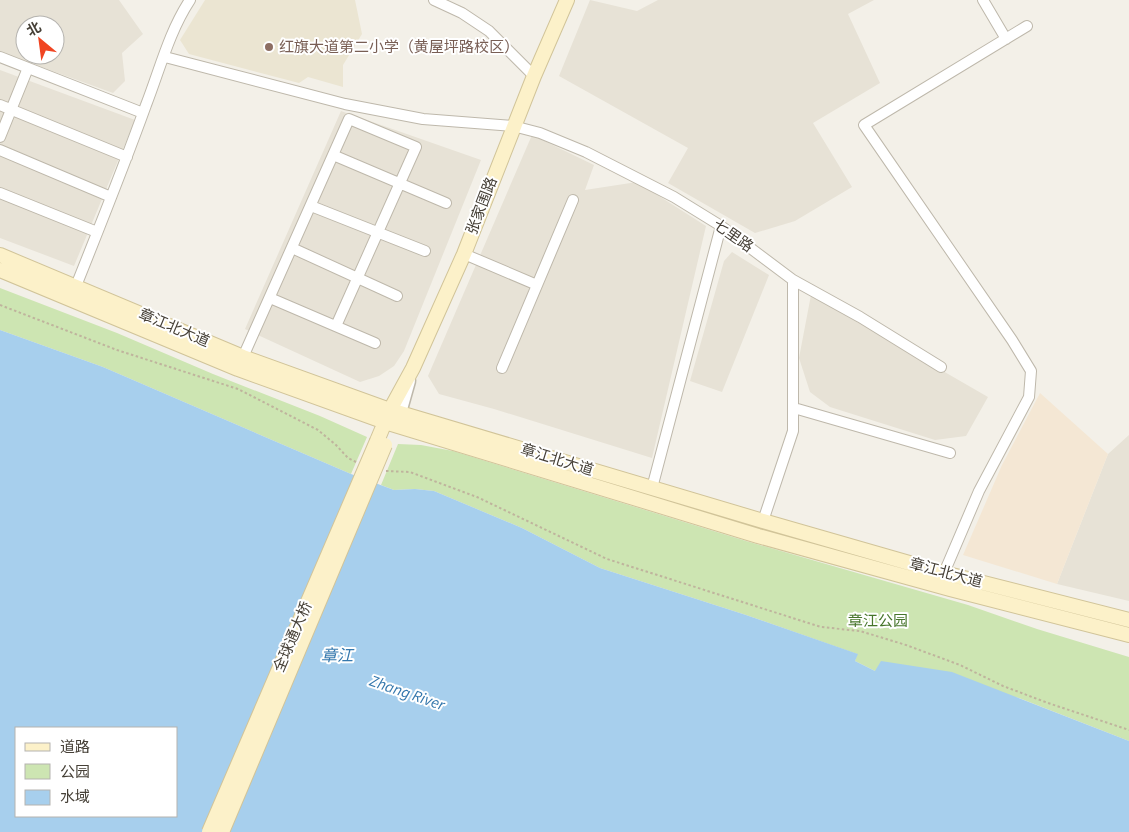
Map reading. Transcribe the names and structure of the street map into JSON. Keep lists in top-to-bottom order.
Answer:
{
  "streets": {
    "main road": ["张家围路", "章江北大道", "全球通大桥"],
    "street": ["七里路"]
  },
  "crossings": [
    ["张家围路", "七里路"],
    ["张家围路", "章江北大道"],
    ["张家围路", "全球通大桥"]
  ],
  "water": ["章江", "Zhang River"],
  "parks": ["章江公园"],
  "places": ["红旗大道第二小学（黄屋坪路校区）"],
  "legend": ["道路", "公园", "水域"],
  "north": "top left"
}
